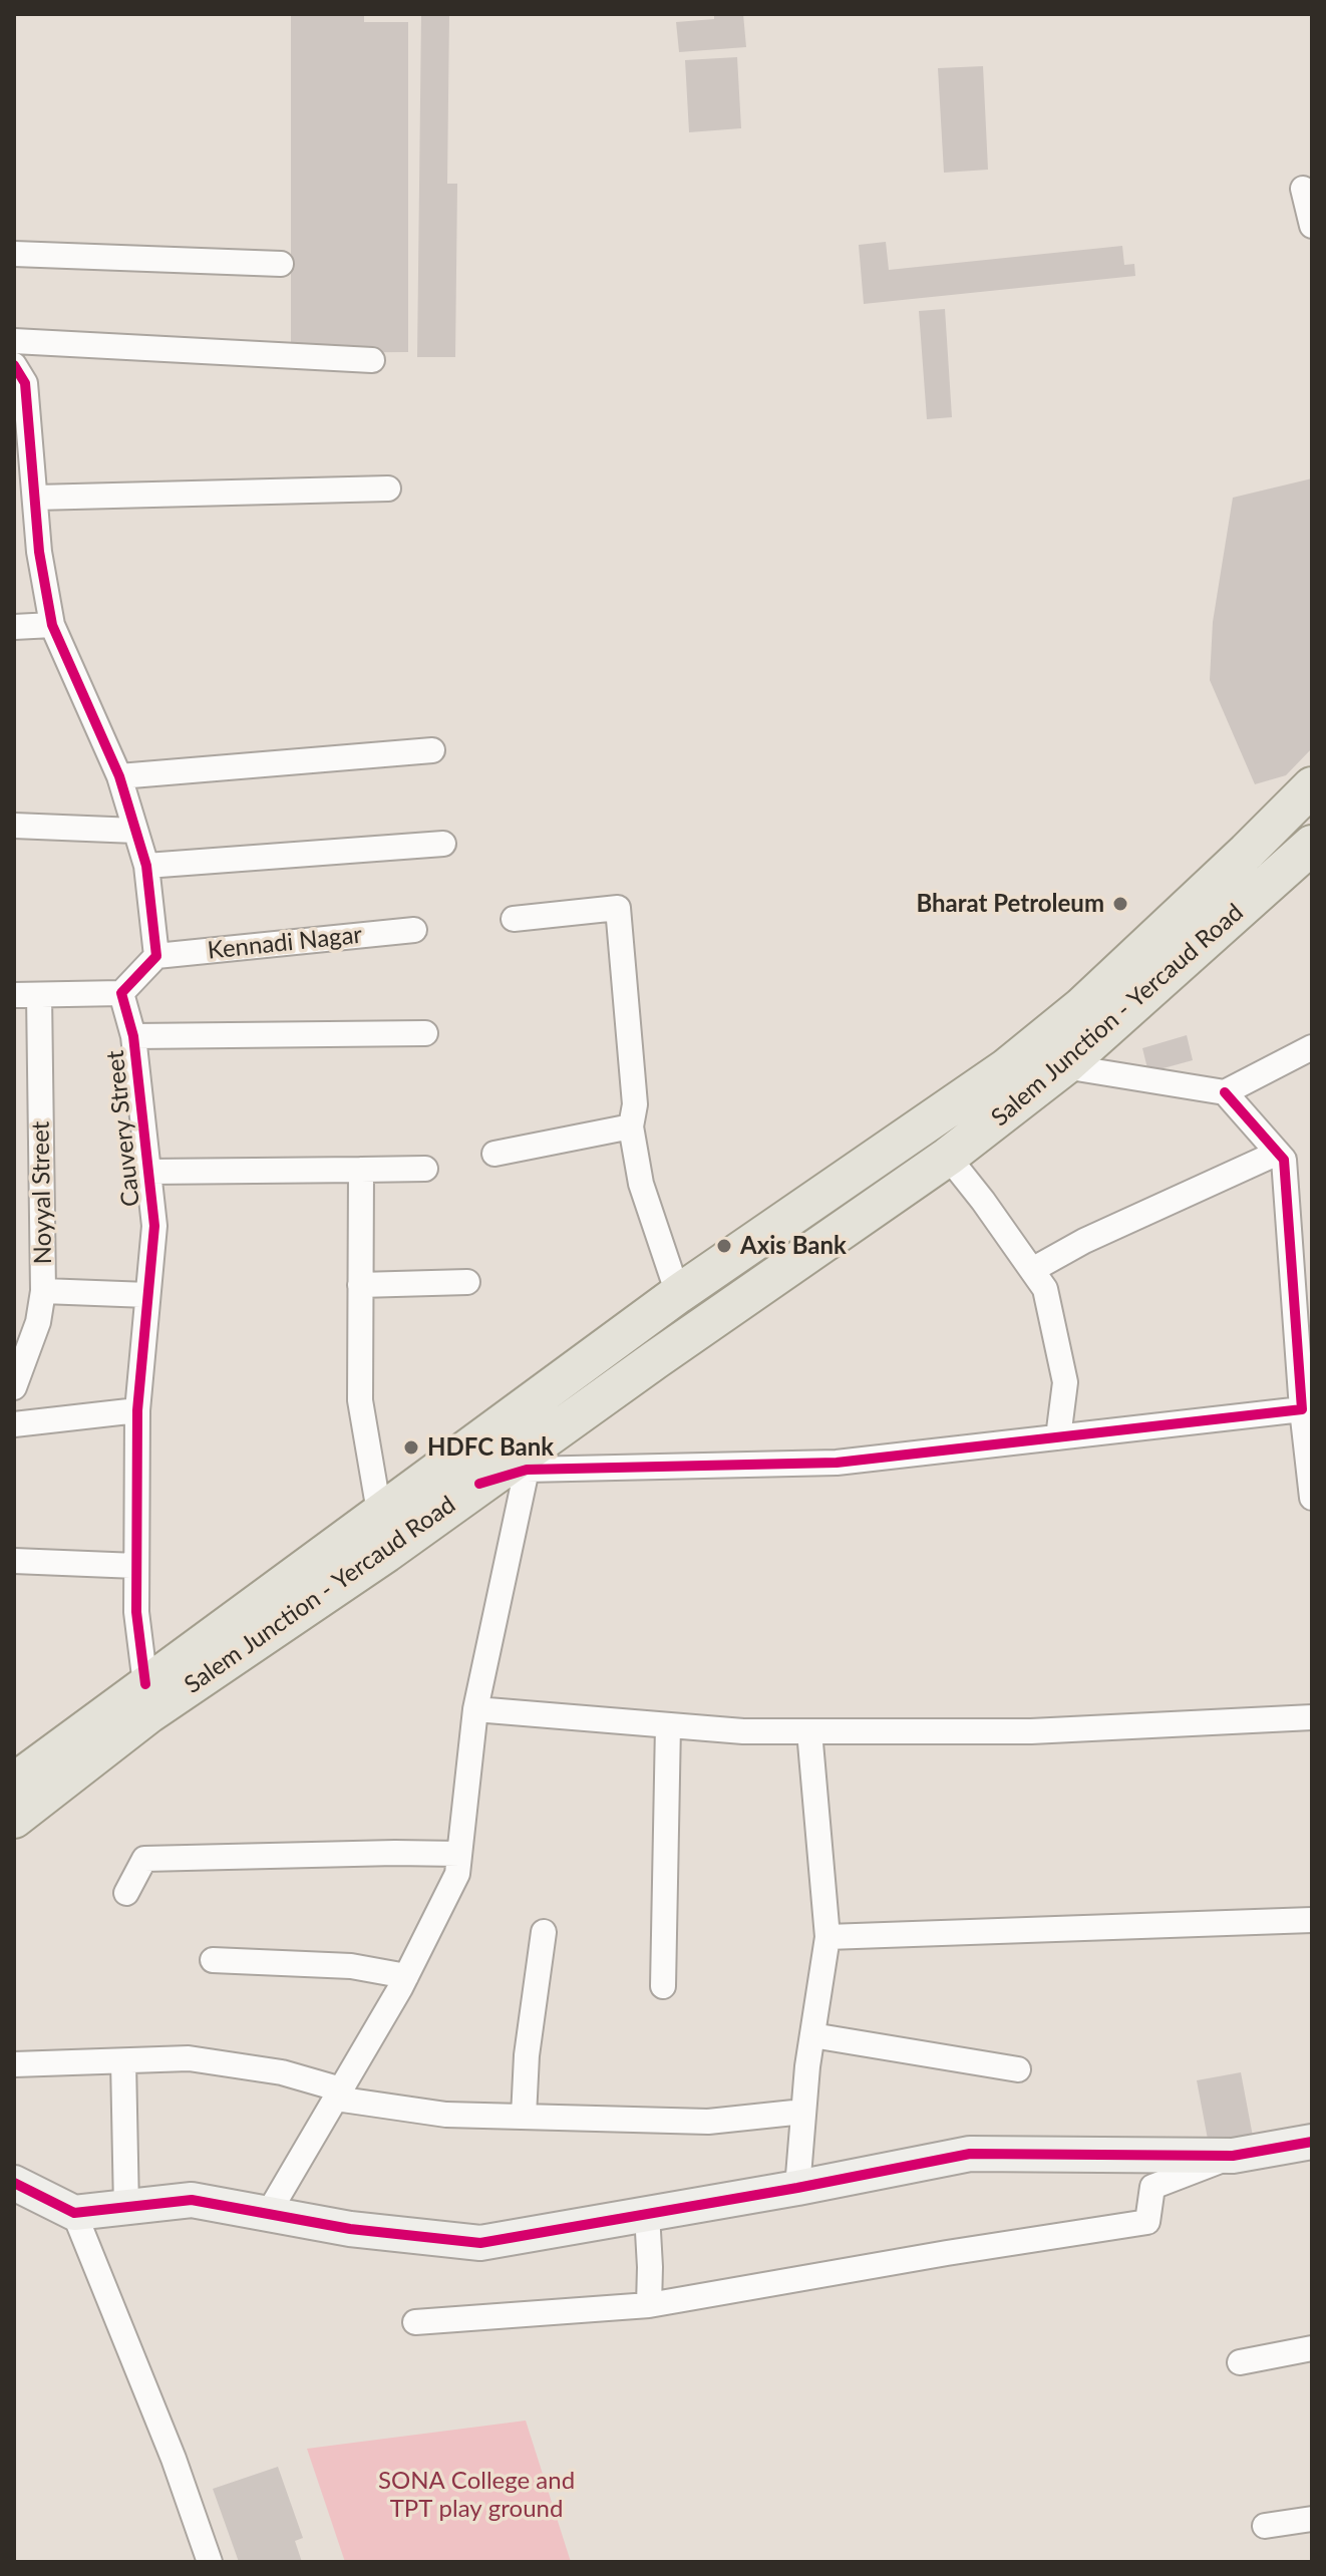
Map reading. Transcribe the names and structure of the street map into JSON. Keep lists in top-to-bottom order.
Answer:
{
  "streets": {
    "main road": ["Salem Junction - Yercaud Road"],
    "street": ["Kennadi Nagar", "Cauvery Street", "Noyyal Street"]
  },
  "parks": ["SONA College and TPT play ground"],
  "places": ["Bharat Petroleum", "Axis Bank", "HDFC Bank"]
}
